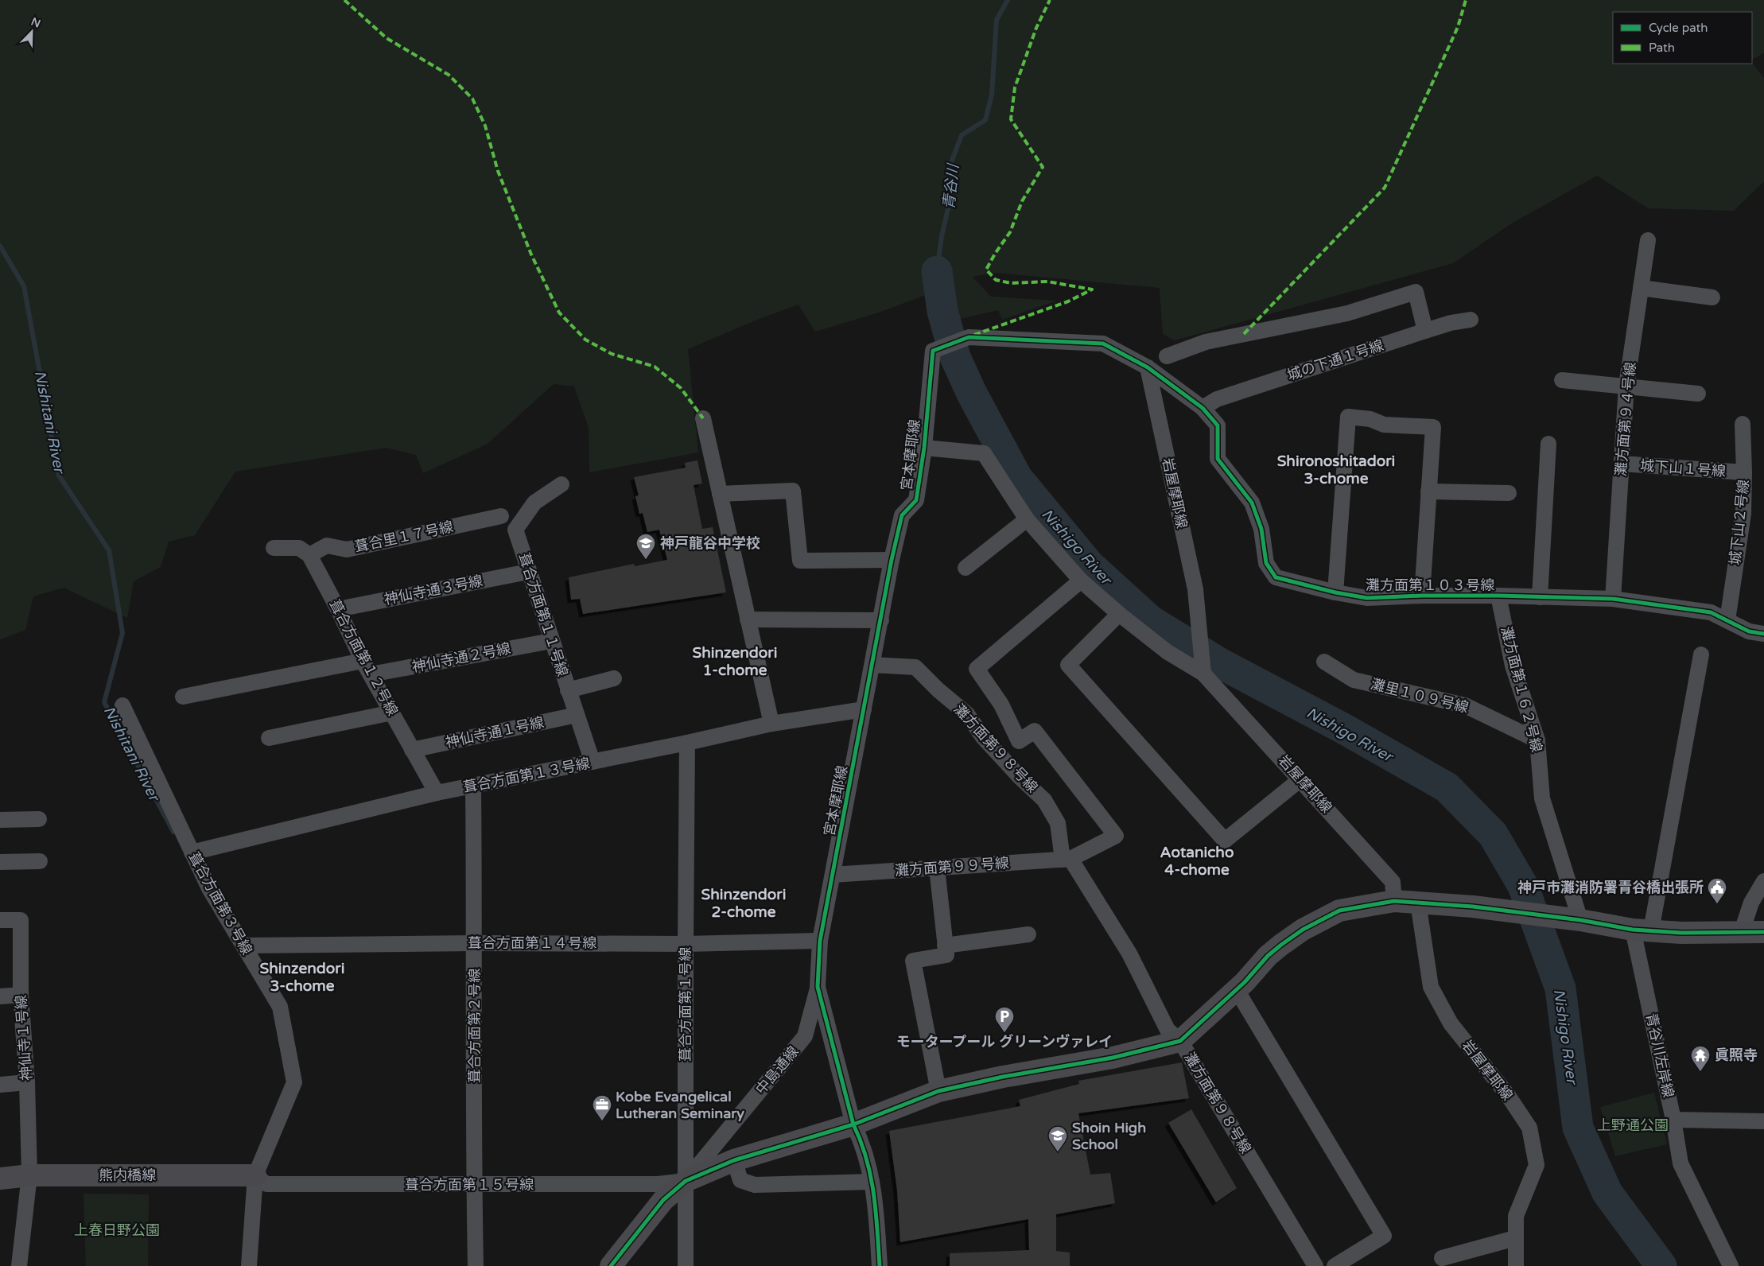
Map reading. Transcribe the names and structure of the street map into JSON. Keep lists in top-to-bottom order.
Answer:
{
  "streets": {
    "street": [
      "城の下通１号線",
      "灘方面第９４号線",
      "宮本摩耶線",
      "城下山１号線",
      "岩屋摩耶線",
      "城下山２号線",
      "葺合里１７号線",
      "灘方面第１０３号線",
      "神仙寺通３号線",
      "葺合方面第１１号線",
      "葺合方面第１２号線",
      "神仙寺通２号線",
      "灘方面第１６２号線",
      "灘里１０９号線",
      "神仙寺通１号線",
      "灘方面第９８号線",
      "葺合方面第１３号線",
      "灘方面第９９号線",
      "葺合方面第３号線",
      "葺合方面第１４号線",
      "葺合方面第１号線",
      "葺合方面第２号線",
      "神仙寺１号線",
      "青谷川左岸線",
      "中島通線",
      "熊内橋線",
      "葺合方面第１５号線"
    ]
  },
  "crossings": [
    ["城の下通１号線", "灘方面第１０３号線"],
    ["灘方面第９４号線", "城下山１号線"],
    ["灘方面第９４号線", "灘方面第１０３号線"],
    ["宮本摩耶線", "岩屋摩耶線"],
    ["宮本摩耶線", "灘方面第１０３号線"],
    ["宮本摩耶線", "灘方面第９８号線"],
    ["宮本摩耶線", "葺合方面第１３号線"],
    ["宮本摩耶線", "灘方面第９９号線"],
    ["宮本摩耶線", "葺合方面第１４号線"],
    ["宮本摩耶線", "中島通線"],
    ["城下山１号線", "城下山２号線"],
    ["岩屋摩耶線", "灘方面第１０３号線"],
    ["城下山２号線", "灘方面第１０３号線"],
    ["葺合里１７号線", "葺合方面第１２号線"],
    ["灘方面第１０３号線", "灘方面第１６２号線"],
    ["神仙寺通３号線", "葺合方面第１１号線"],
    ["神仙寺通３号線", "葺合方面第１２号線"],
    ["葺合方面第１１号線", "神仙寺通２号線"],
    ["葺合方面第１１号線", "神仙寺通１号線"],
    ["葺合方面第１１号線", "葺合方面第１３号線"],
    ["葺合方面第１２号線", "神仙寺通２号線"],
    ["葺合方面第１２号線", "神仙寺通１号線"],
    ["葺合方面第１２号線", "葺合方面第１３号線"],
    ["灘方面第１６２号線", "灘里１０９号線"],
    ["灘方面第９８号線", "灘方面第９９号線"],
    ["葺合方面第１３号線", "葺合方面第３号線"],
    ["葺合方面第１３号線", "葺合方面第１号線"],
    ["葺合方面第１３号線", "葺合方面第２号線"],
    ["葺合方面第３号線", "葺合方面第１４号線"],
    ["葺合方面第３号線", "熊内橋線"],
    ["葺合方面第３号線", "葺合方面第１５号線"],
    ["葺合方面第１４号線", "葺合方面第１号線"],
    ["葺合方面第１４号線", "葺合方面第２号線"],
    ["葺合方面第１号線", "中島通線"],
    ["葺合方面第１号線", "葺合方面第１５号線"],
    ["葺合方面第２号線", "葺合方面第１５号線"],
    ["神仙寺１号線", "熊内橋線"],
    ["中島通線", "葺合方面第１５号線"],
    ["熊内橋線", "葺合方面第１５号線"]
  ],
  "districts": [
    "Shironoshitadori 3-chome",
    "Shinzendori 1-chome",
    "Aotanicho 4-chome",
    "Shinzendori 2-chome",
    "Shinzendori 3-chome"
  ],
  "water": ["青谷川", "Nishitani River", "Nishigo River"],
  "parks": ["上野通公園", "上春日野公園"],
  "places": {
    "school or university": ["神戸龍谷中学校", "Shoin High School"],
    "public building": ["神戸市灘消防署青谷橋出張所"],
    "parking": ["モータープール グリーンヴァレイ"],
    "temple": ["眞照寺"],
    "office": ["Kobe Evangelical Lutheran Seminary"]
  },
  "legend": ["Cycle path", "Path"],
  "north": "top right"
}
